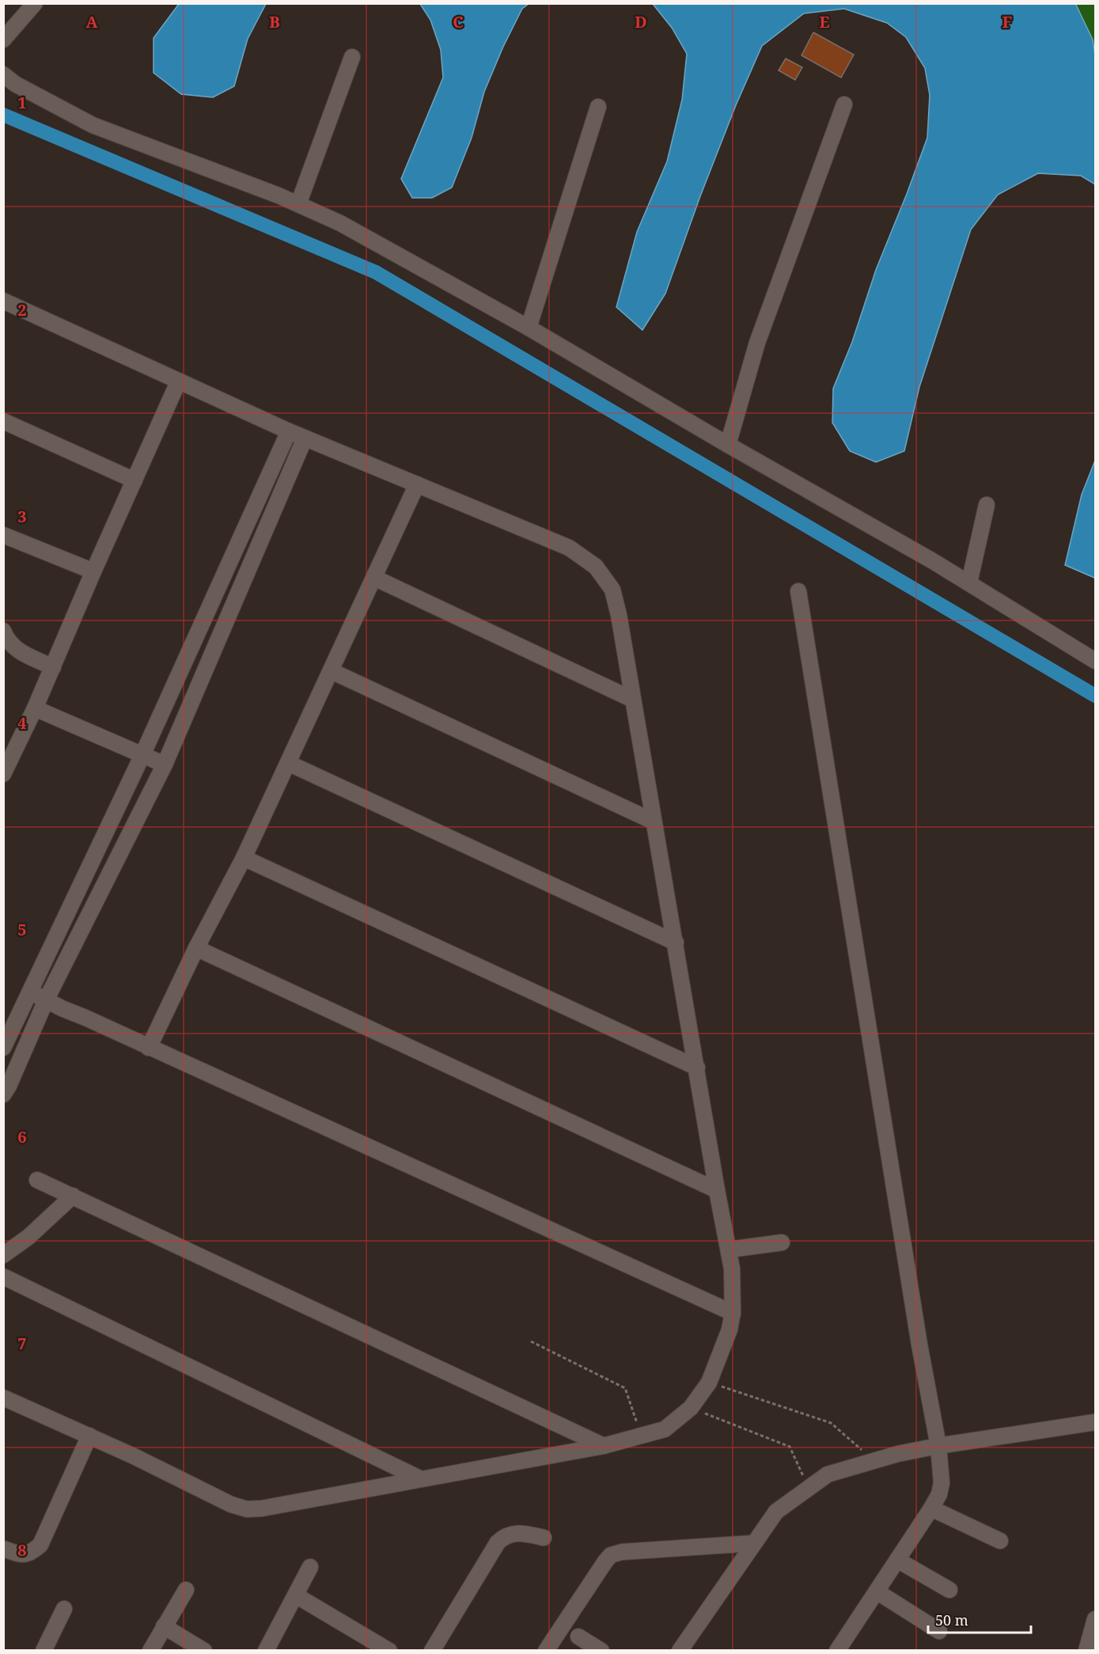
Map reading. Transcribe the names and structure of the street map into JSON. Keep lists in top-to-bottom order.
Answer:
{
  "scale_bar": "50 m",
  "grid": {
    "columns": [
      "A",
      "B",
      "C",
      "D",
      "E",
      "F"
    ],
    "rows": [
      "1",
      "2",
      "3",
      "4",
      "5",
      "6",
      "7",
      "8"
    ]
  }
}
